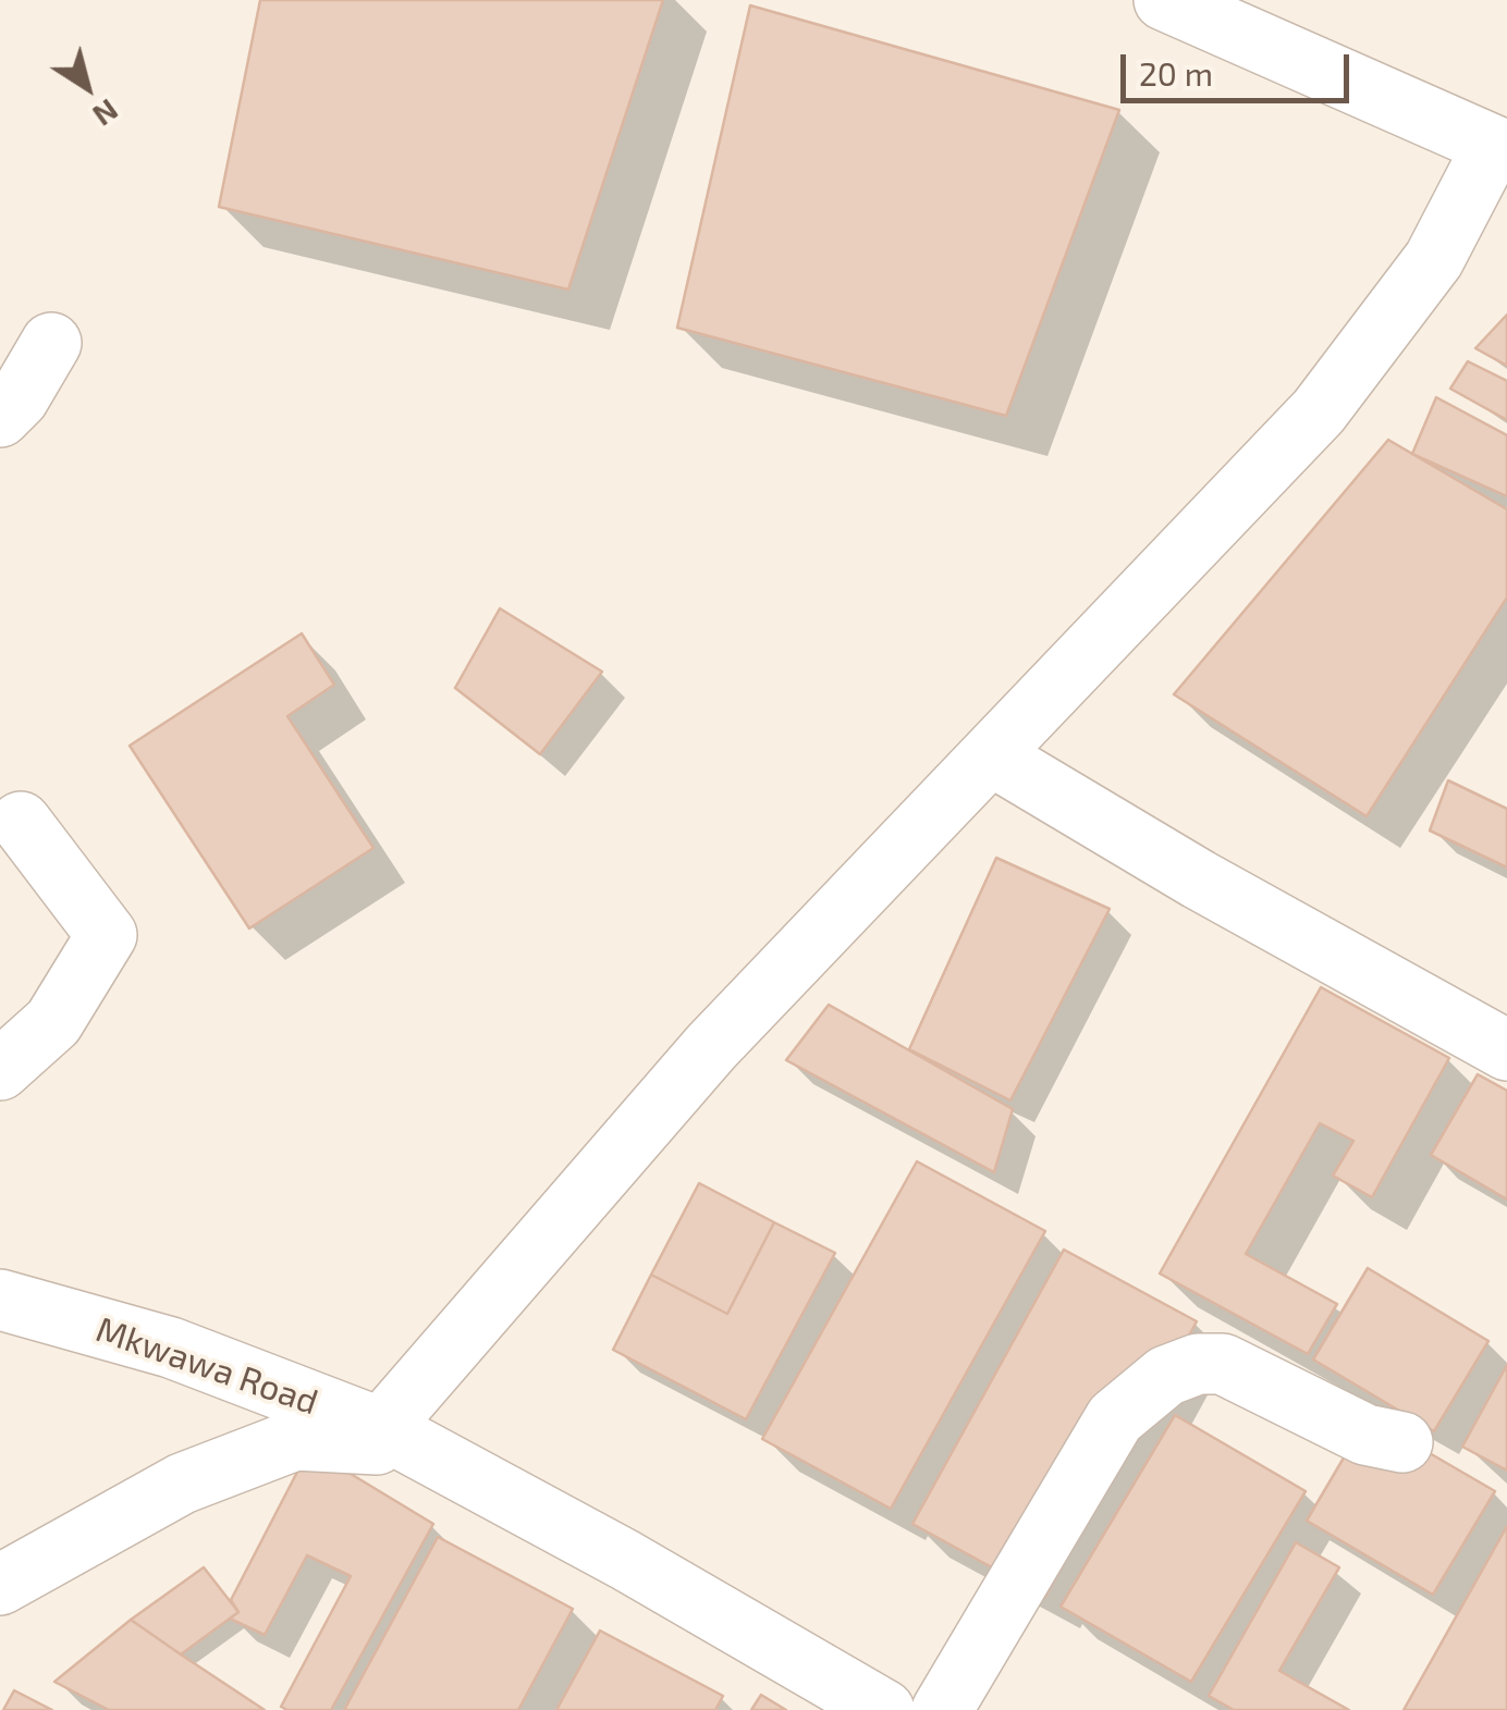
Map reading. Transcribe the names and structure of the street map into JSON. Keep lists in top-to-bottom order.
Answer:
{
  "streets": {
    "street": ["Mkwawa Road"]
  },
  "scale_bar": "20 m",
  "north": "bottom right"
}
